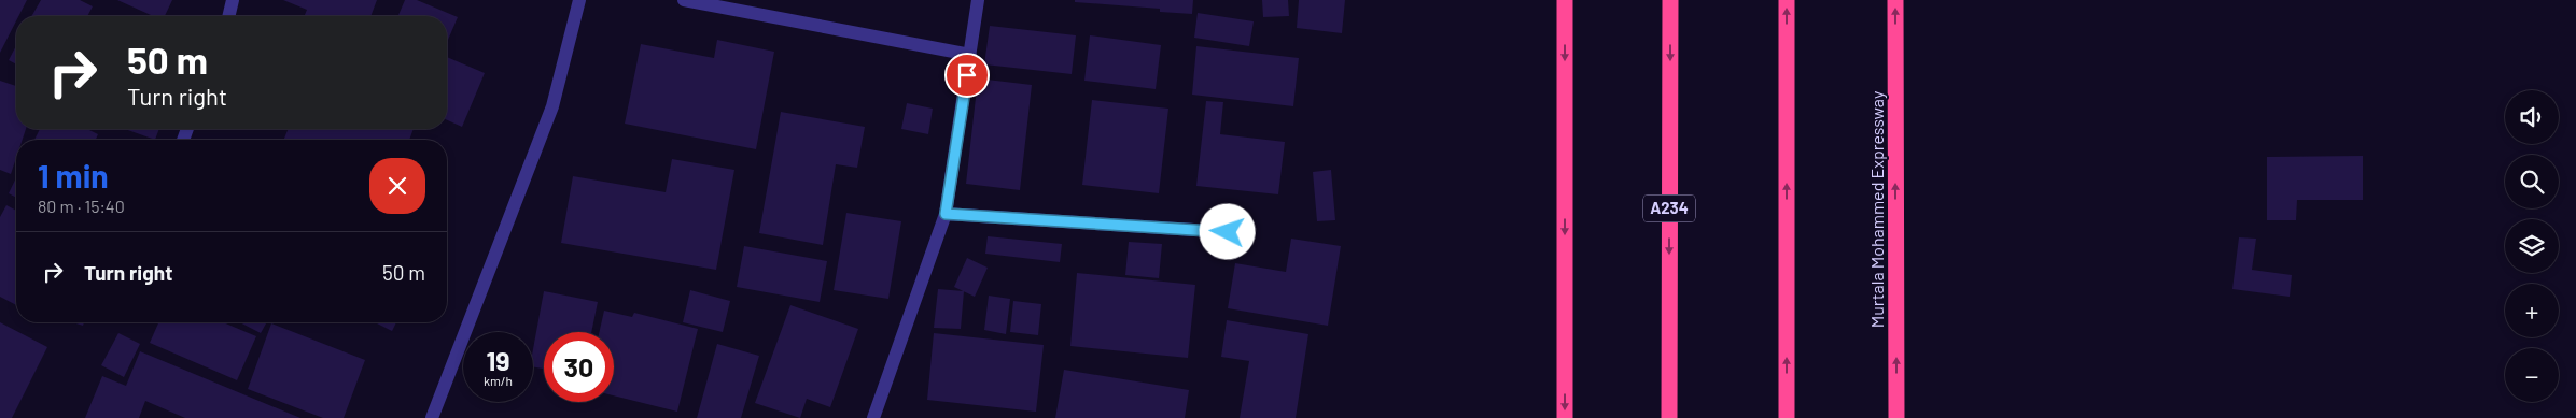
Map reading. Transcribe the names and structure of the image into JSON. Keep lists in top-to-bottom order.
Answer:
{
  "streets": {
    "highway": ["A234", "Murtala Mohammed Expressway"]
  },
  "page": {
    "turn": ["50 m", "Turn right"],
    "map_buttons": ["+", "−"],
    "heading": ["1 min", "80 m · 15:40"],
    "list": [
      {
        "name": "Turn right",
        "value": "50 m"
      }
    ],
    "speed": "19 km/h",
    "limit": "30"
  }
}
